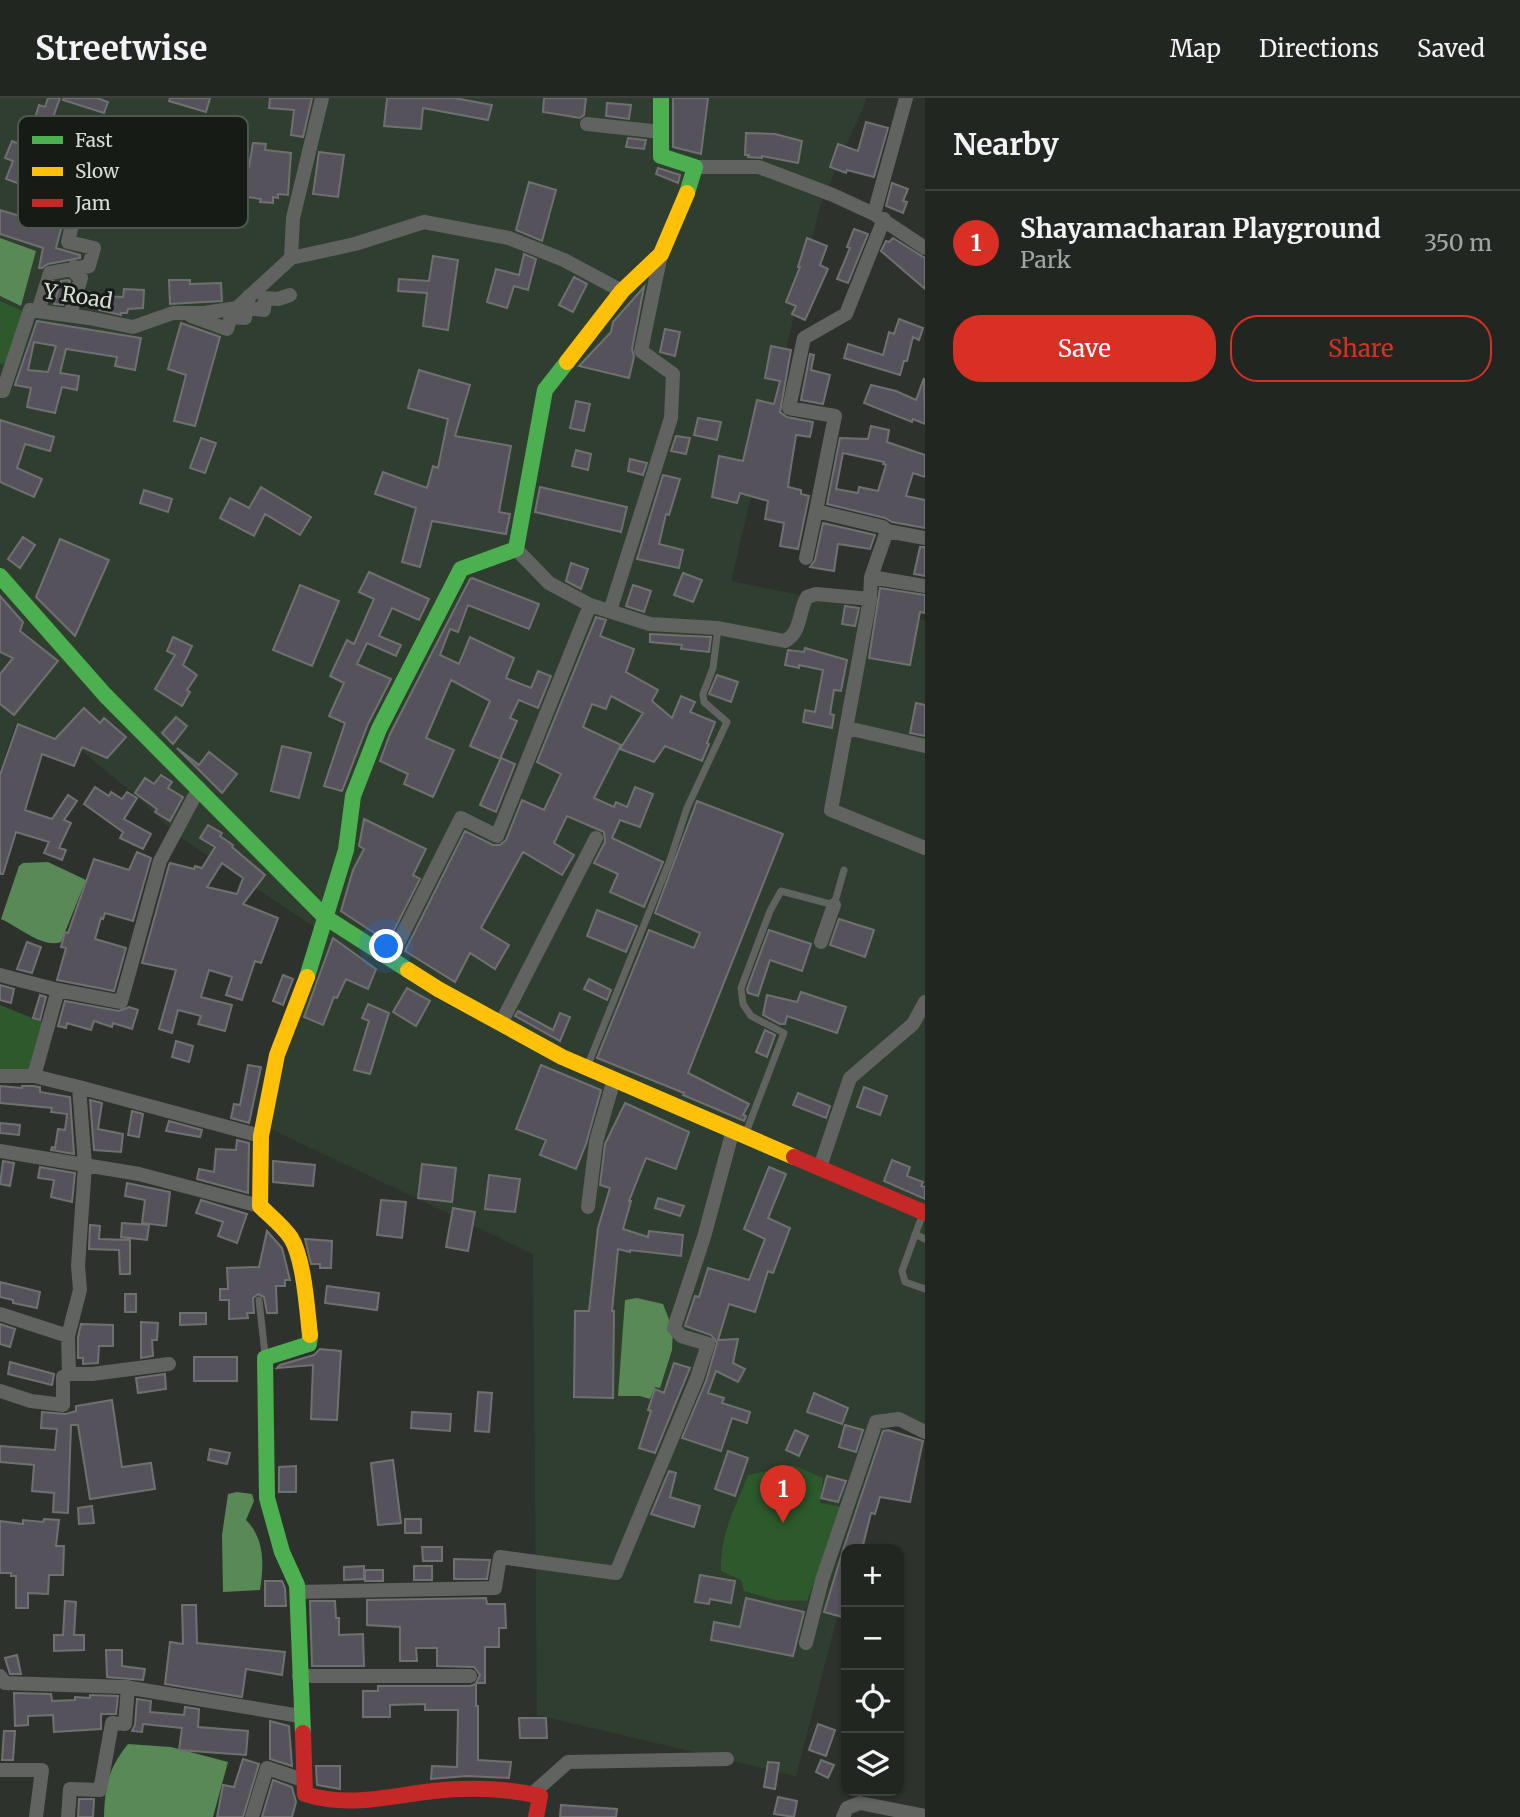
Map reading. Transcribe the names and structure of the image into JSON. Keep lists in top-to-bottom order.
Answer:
{
  "streets": {
    "street": ["Y Road"]
  },
  "legend": ["Fast", "Slow", "Jam"],
  "page": {
    "header": "Streetwise",
    "nav": ["Map", "Directions", "Saved"],
    "heading": "Nearby",
    "list": [
      {
        "mark": "1",
        "name": "Shayamacharan Playground",
        "note": "Park",
        "value": "350 m"
      }
    ],
    "buttons": ["Save", "Share"],
    "pins": "1",
    "map_buttons": ["+", "−"]
  }
}
